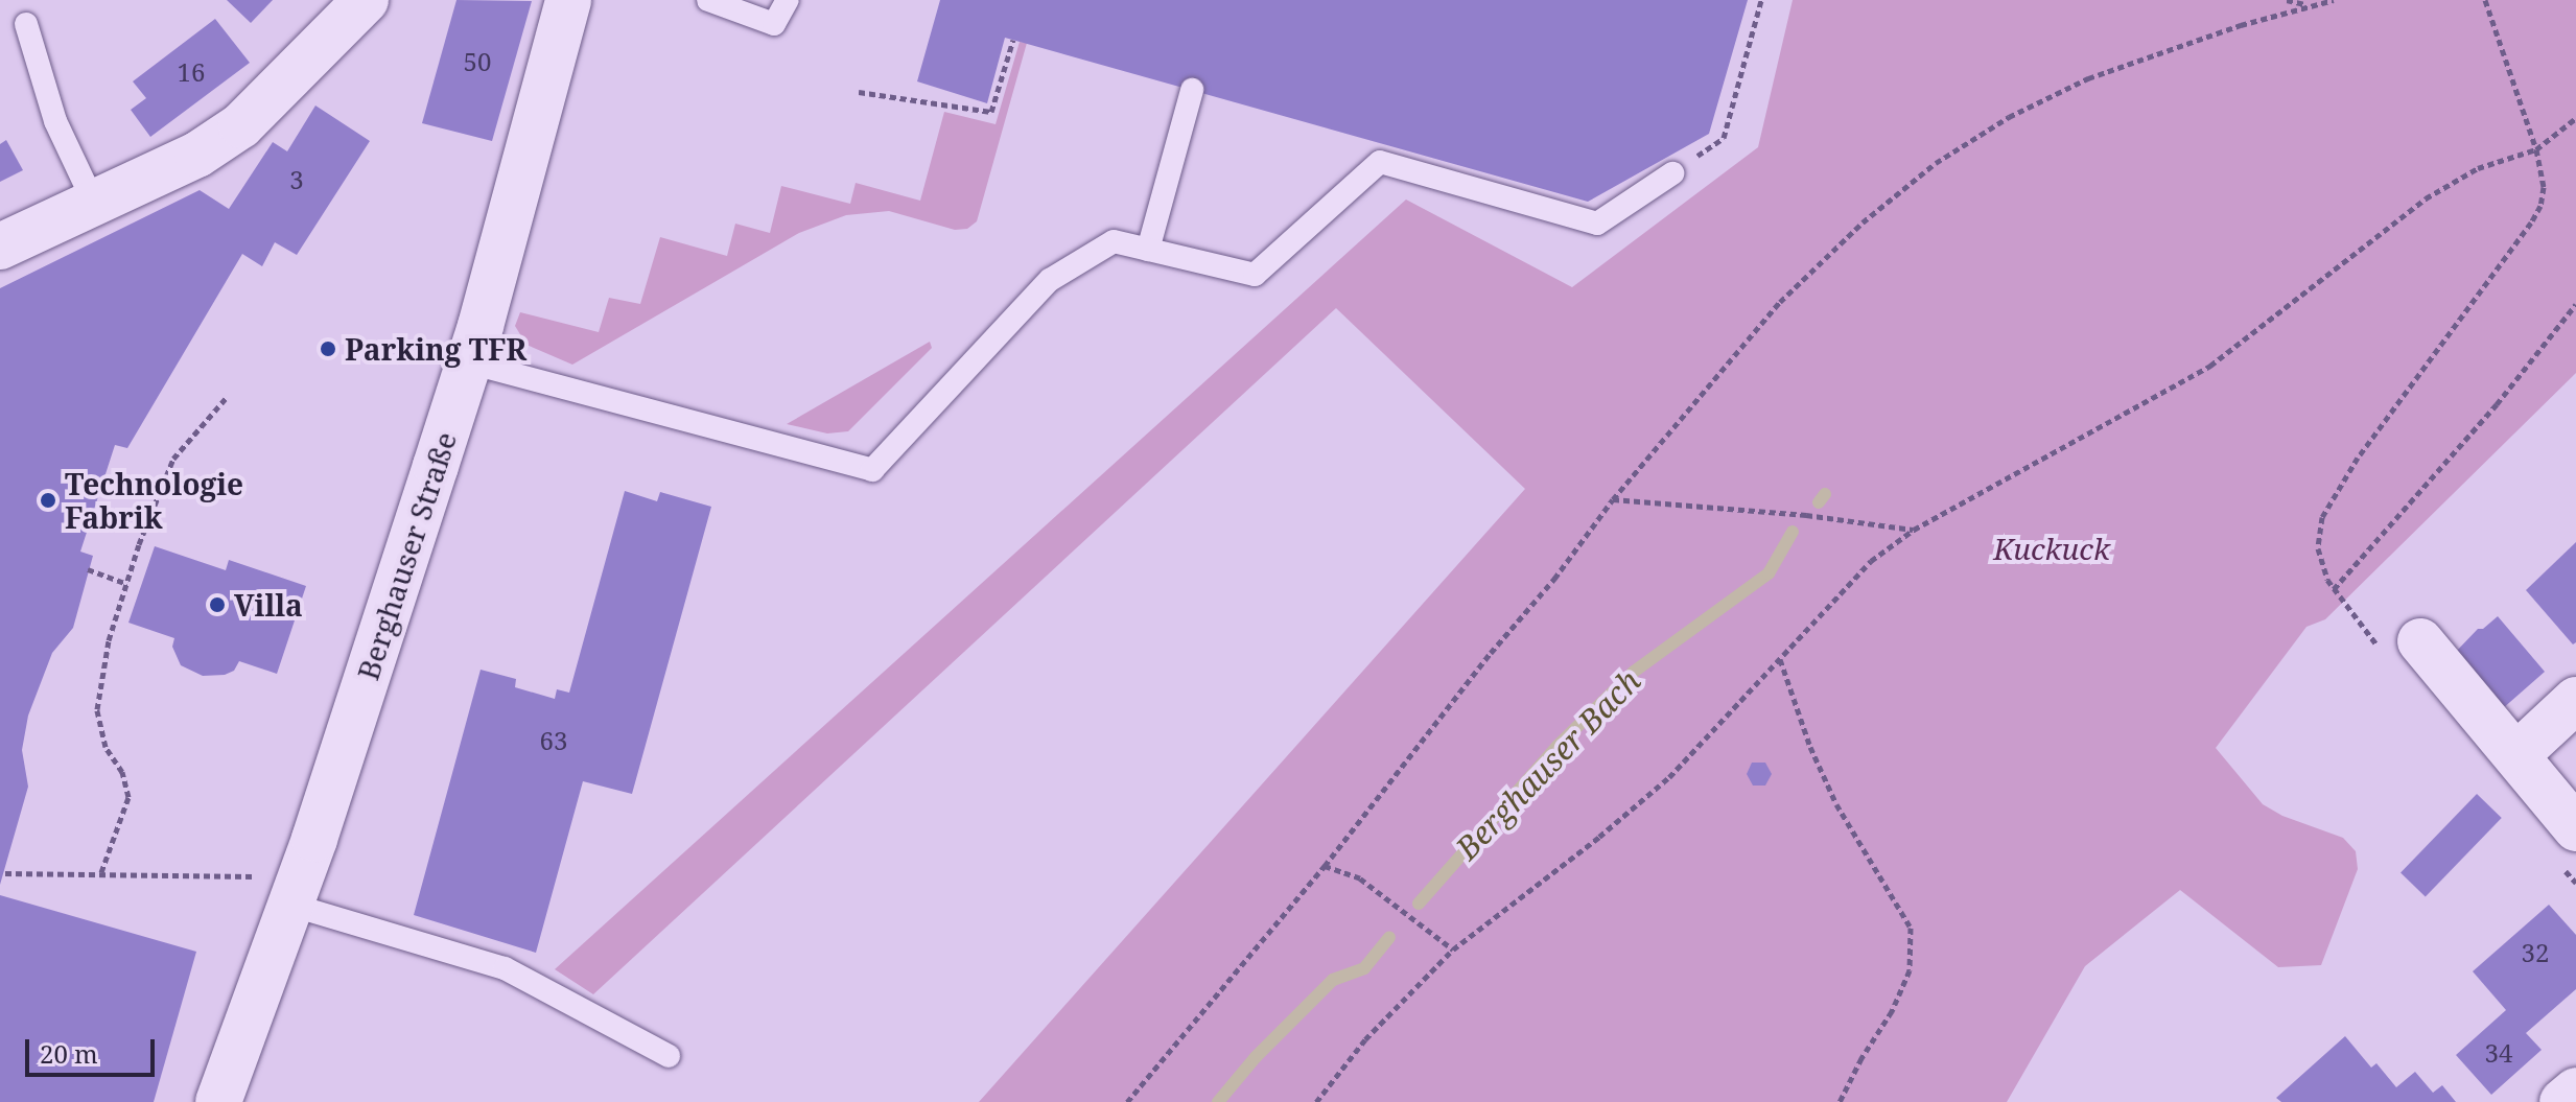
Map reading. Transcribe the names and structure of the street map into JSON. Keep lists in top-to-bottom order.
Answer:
{
  "streets": {
    "street": ["Berghauser Straße"]
  },
  "water": ["Berghauser Bach"],
  "parks": ["Kuckuck"],
  "places": ["Parking TFR", "Technologie Fabrik", "Villa"],
  "house_numbers": [
    "50",
    "16",
    "3",
    "63",
    "32",
    "34"
  ],
  "scale_bar": "20 m"
}
